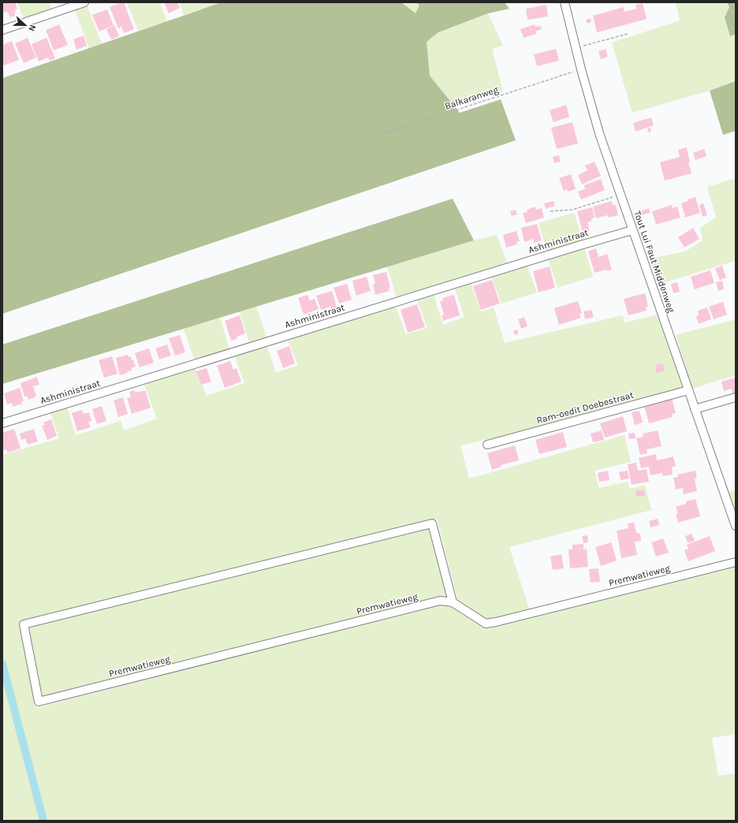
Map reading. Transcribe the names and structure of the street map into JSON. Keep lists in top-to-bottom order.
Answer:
{
  "streets": {
    "street": [
      "Ashministraat",
      "Tout Lui Faut Middenweg",
      "Ram-oedit Doebestraat",
      "Premwatieweg"
    ],
    "path": ["Balkaranweg"]
  },
  "crossings": [
    ["Balkaranweg", "Tout Lui Faut Middenweg"],
    ["Ashministraat", "Tout Lui Faut Middenweg"],
    ["Tout Lui Faut Middenweg", "Ram-oedit Doebestraat"]
  ],
  "north": "right"
}
